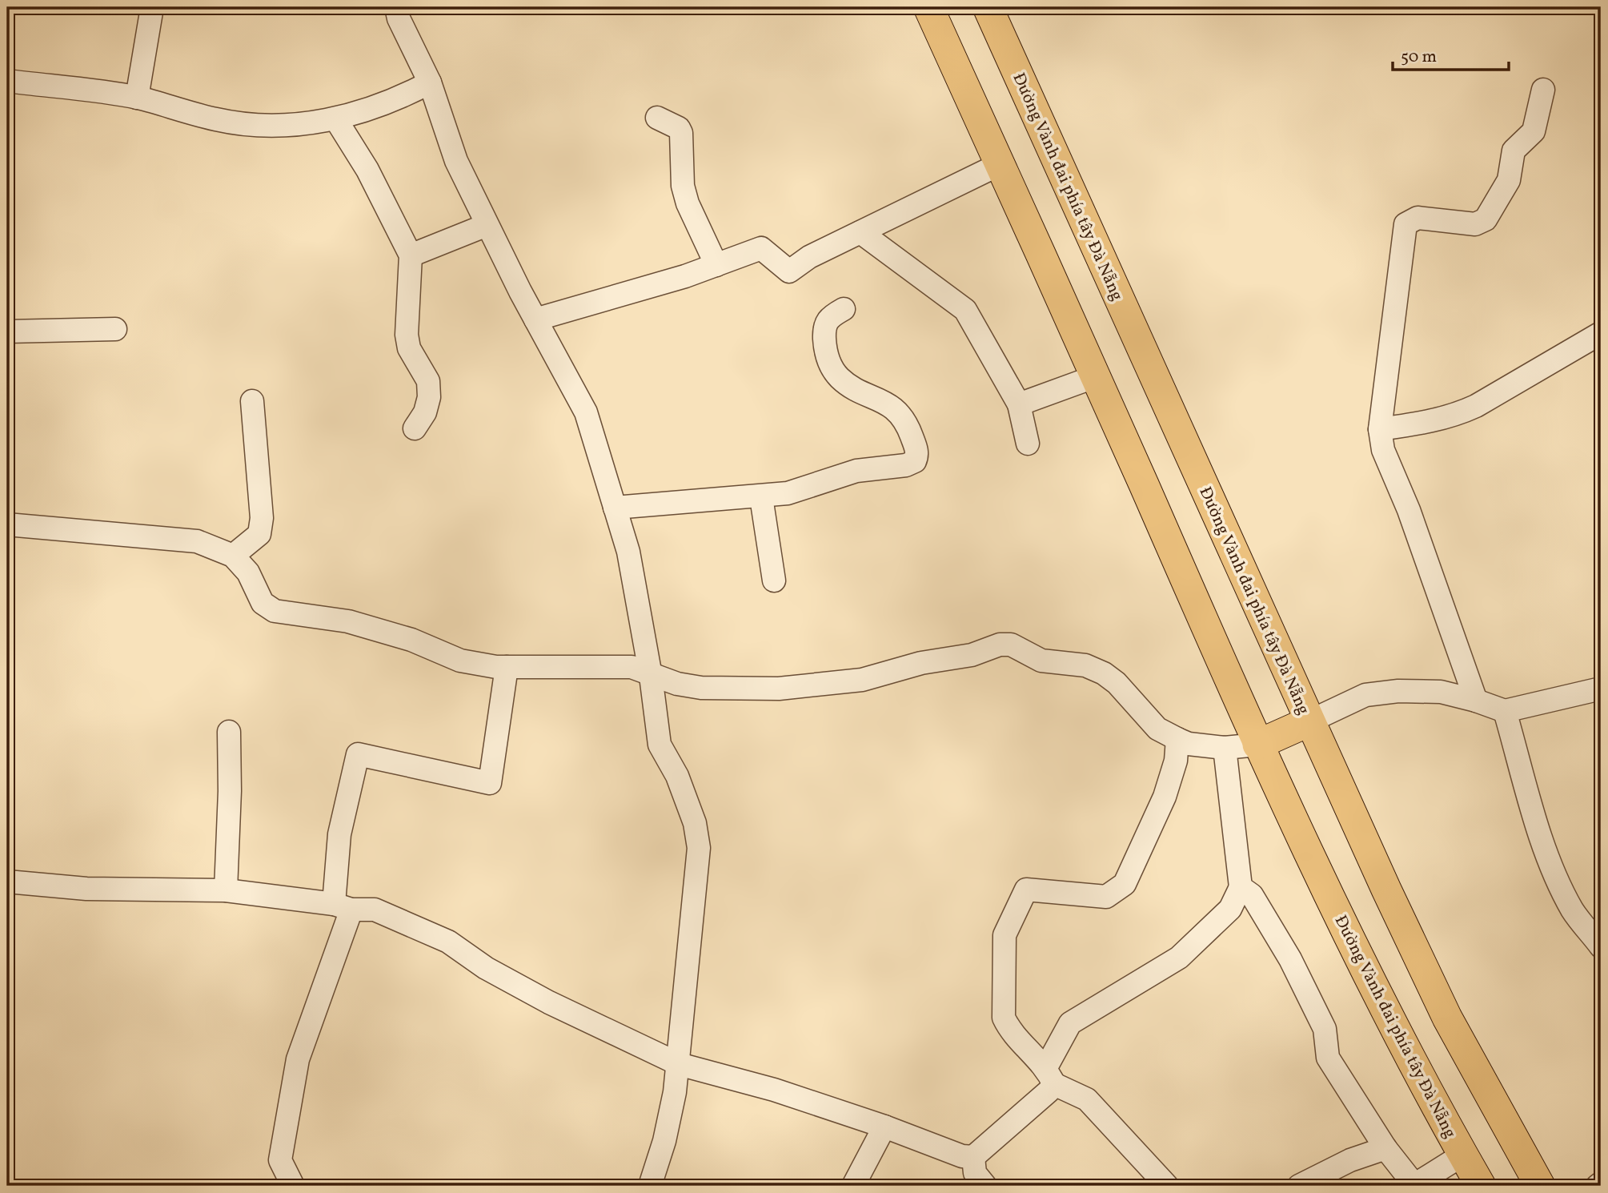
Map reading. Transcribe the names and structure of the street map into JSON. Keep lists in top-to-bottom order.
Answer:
{
  "streets": {
    "main road": ["Đường Vành đai phía tây Đà Nẵng"]
  },
  "scale_bar": "50 m"
}
